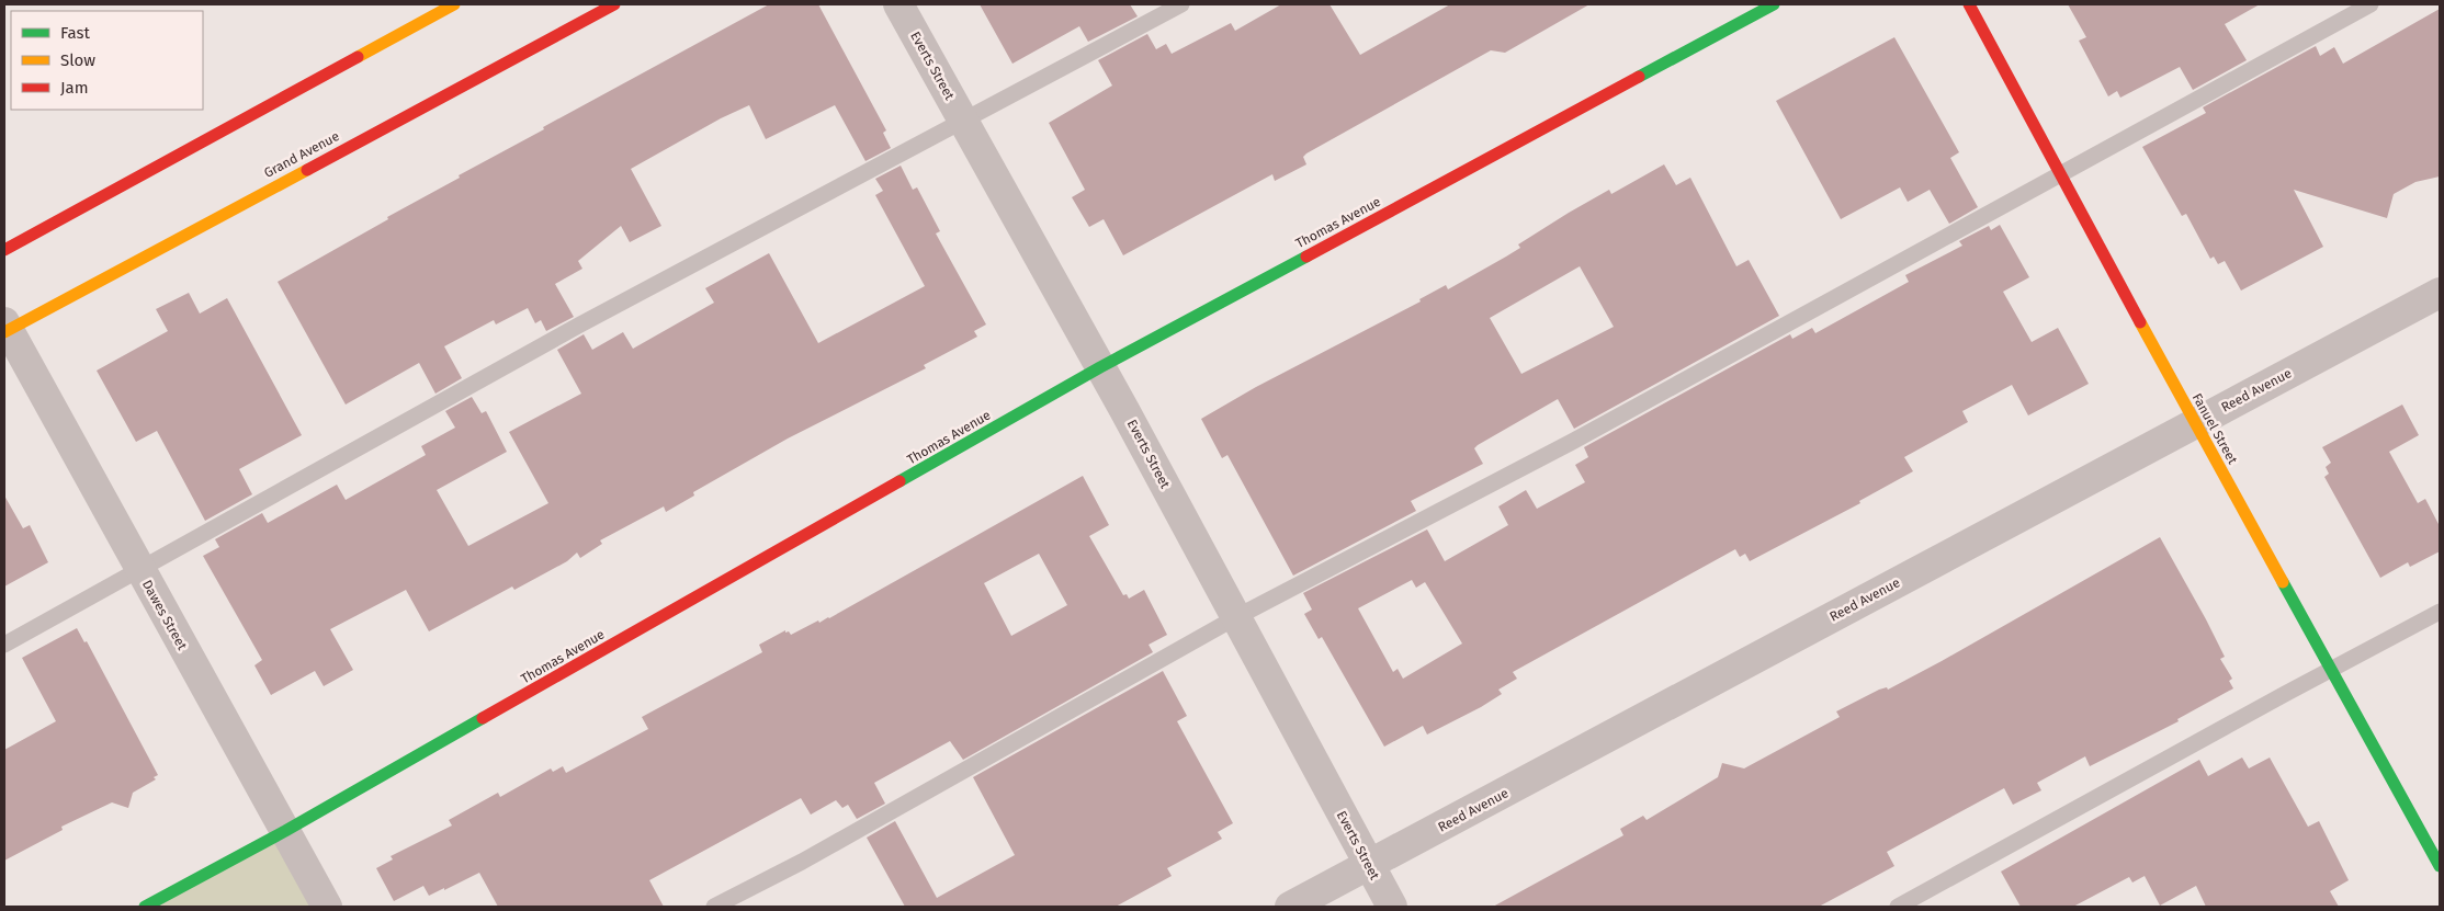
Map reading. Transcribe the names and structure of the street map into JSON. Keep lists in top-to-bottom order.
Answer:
{
  "streets": {
    "street": [
      "Everts Street",
      "Grand Avenue",
      "Thomas Avenue",
      "Reed Avenue",
      "Fanuel Street",
      "Dawes Street"
    ]
  },
  "crossings": [
    ["Everts Street", "Thomas Avenue"],
    ["Everts Street", "Reed Avenue"],
    ["Grand Avenue", "Dawes Street"],
    ["Thomas Avenue", "Dawes Street"],
    ["Reed Avenue", "Fanuel Street"]
  ],
  "legend": ["Fast", "Slow", "Jam"]
}
